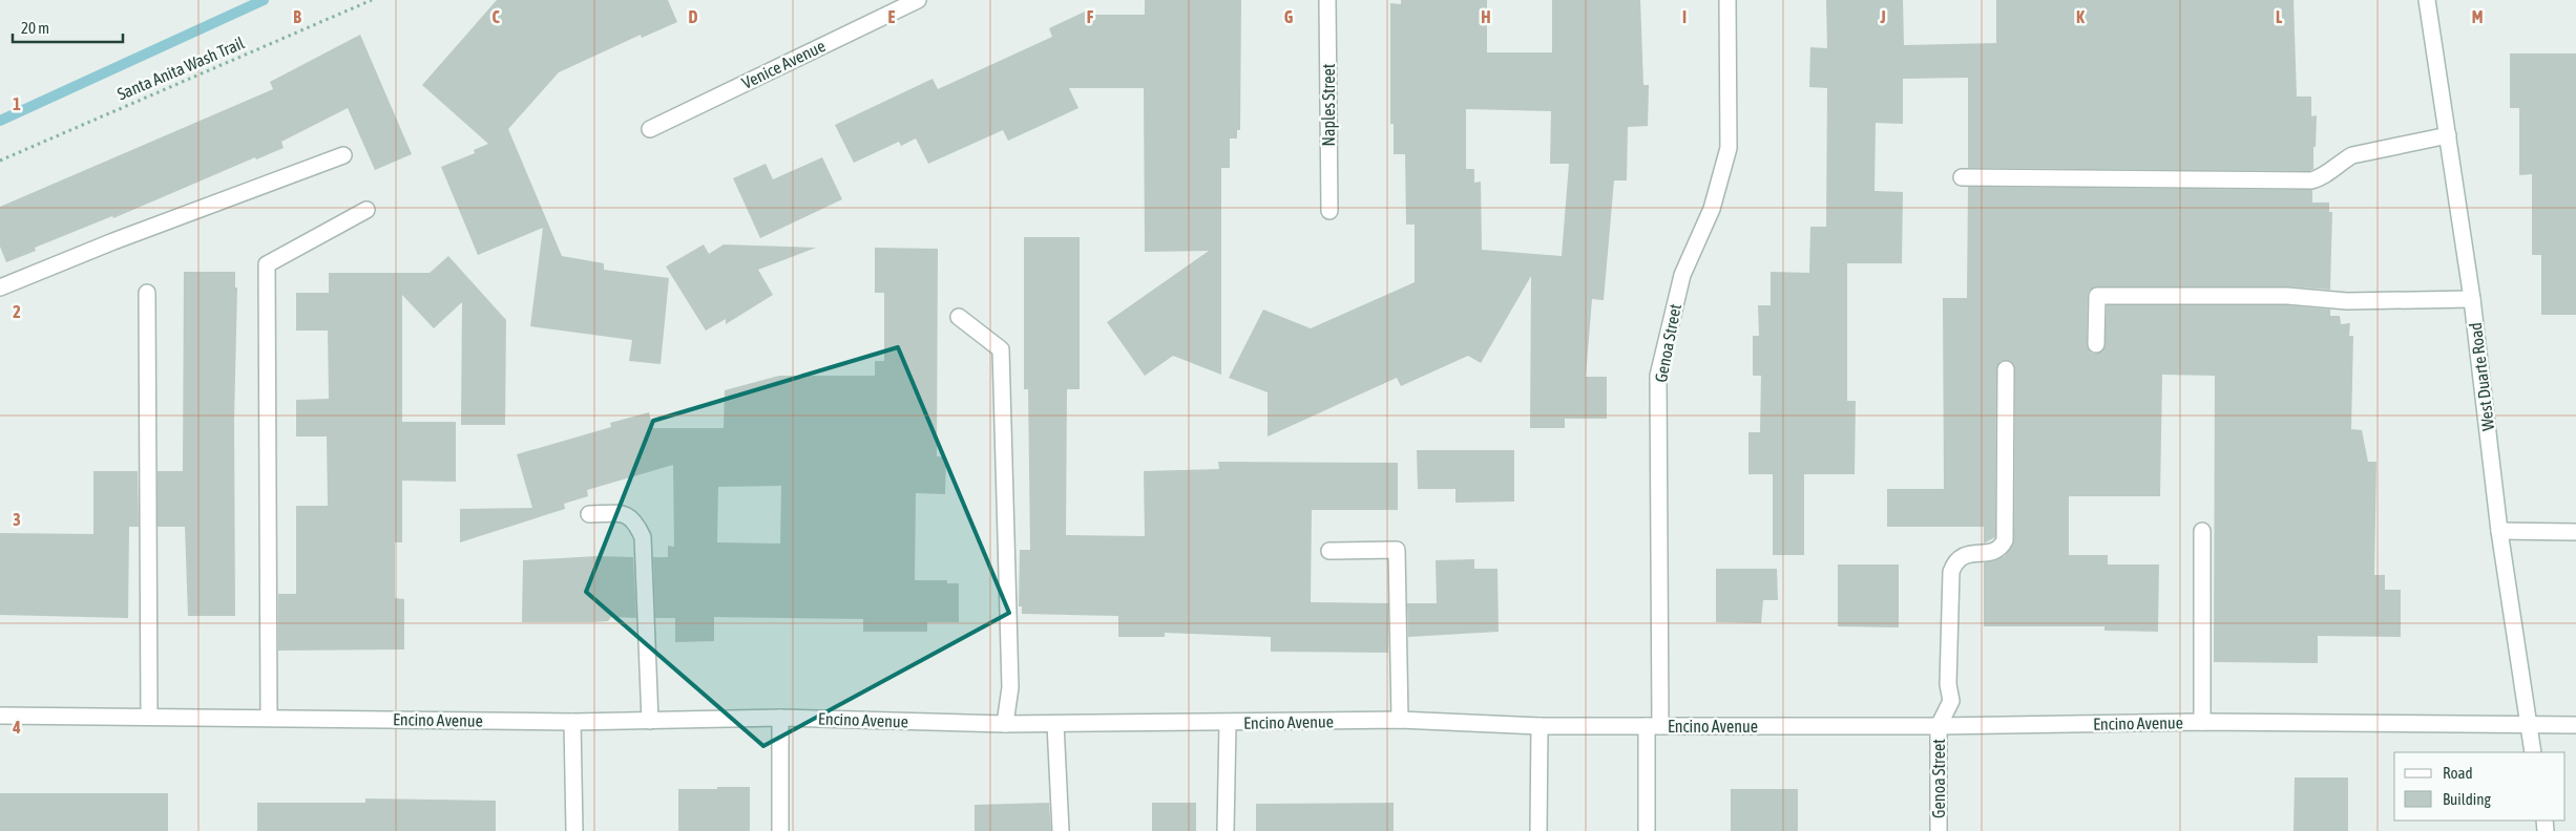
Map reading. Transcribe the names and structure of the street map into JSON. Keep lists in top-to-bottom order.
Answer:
{
  "streets": {
    "street": [
      "Venice Avenue",
      "Naples Street",
      "Genoa Street",
      "West Duarte Road",
      "Encino Avenue"
    ],
    "path": ["Santa Anita Wash Trail"]
  },
  "crossings": [
    ["Genoa Street", "Encino Avenue"],
    ["West Duarte Road", "Encino Avenue"]
  ],
  "legend": ["Road", "Building"],
  "scale_bar": "20 m",
  "grid": {
    "columns": [
      "B",
      "C",
      "D",
      "E",
      "F",
      "G",
      "H",
      "I",
      "J",
      "K",
      "L",
      "M"
    ],
    "rows": [
      "1",
      "2",
      "3",
      "4"
    ]
  }
}
